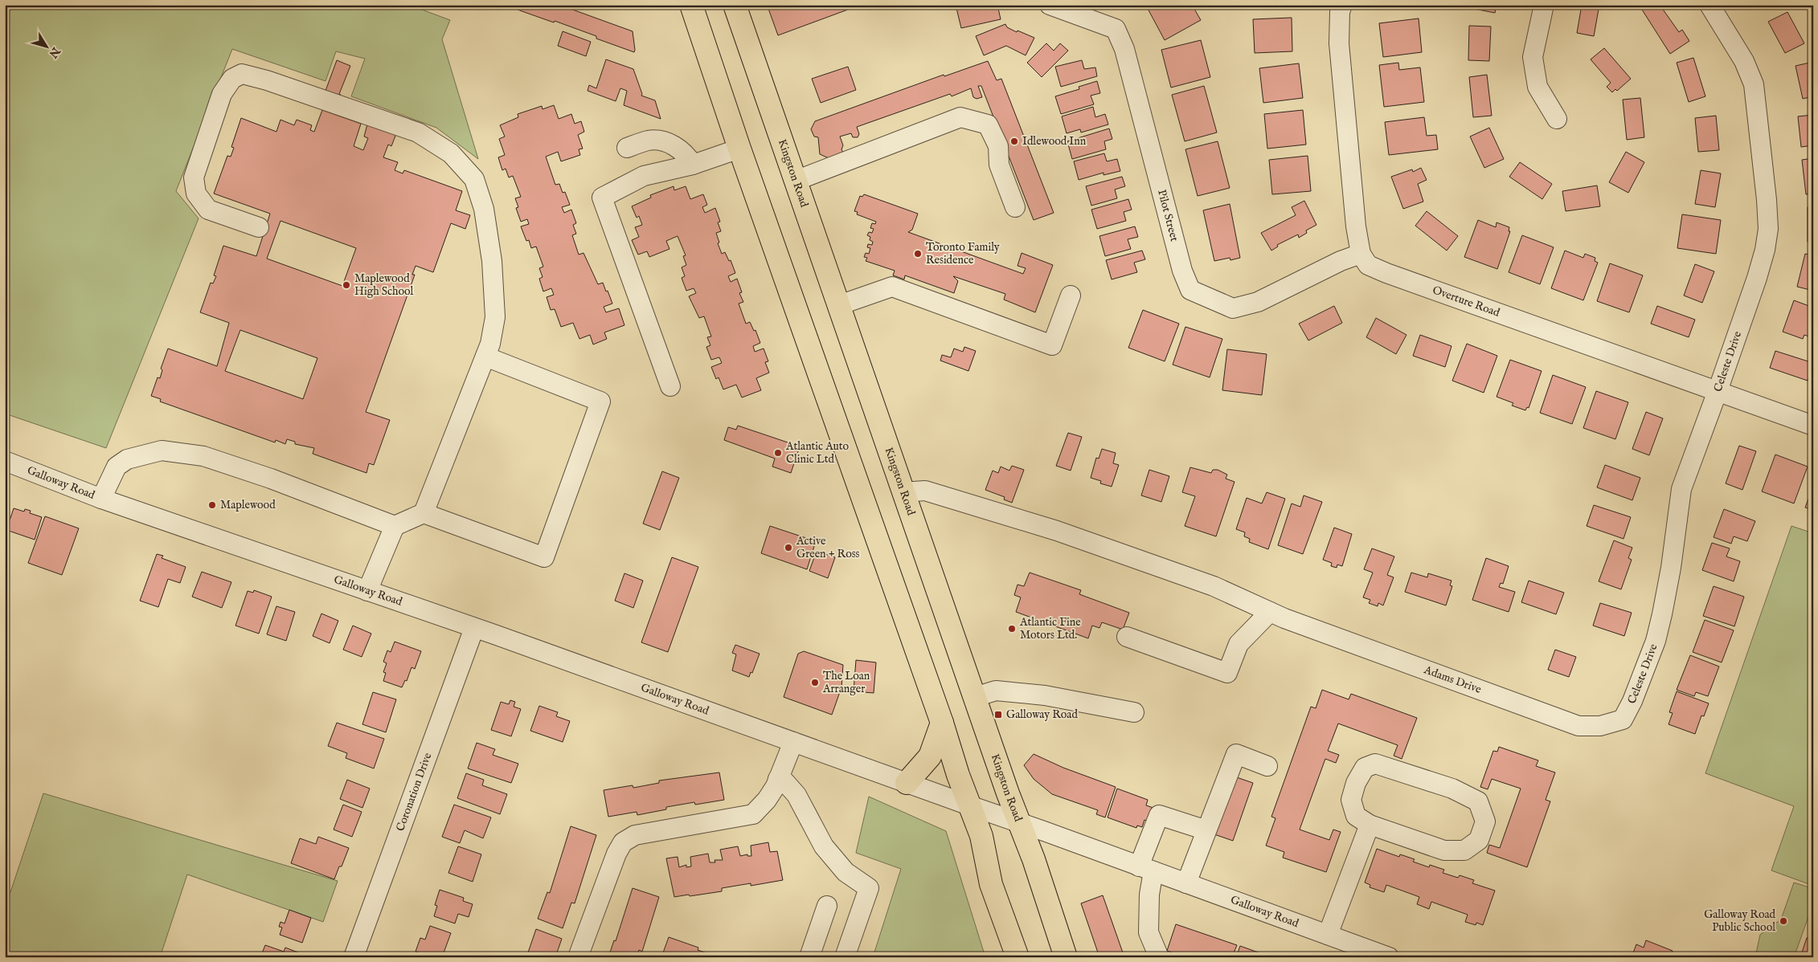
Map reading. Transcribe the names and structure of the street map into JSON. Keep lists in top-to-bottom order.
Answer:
{
  "streets": {
    "main road": ["Kingston Road"],
    "street": [
      "Pilot Street",
      "Overture Road",
      "Celeste Drive",
      "Galloway Road",
      "Adams Drive",
      "Coronation Drive"
    ]
  },
  "crossings": [
    ["Kingston Road", "Galloway Road"],
    ["Kingston Road", "Adams Drive"],
    ["Pilot Street", "Overture Road"],
    ["Overture Road", "Celeste Drive"],
    ["Celeste Drive", "Adams Drive"],
    ["Galloway Road", "Coronation Drive"]
  ],
  "places": {
    "other": [
      "Idlewood Inn",
      "Toronto Family Residence",
      "Maplewood High School",
      "Atlantic Auto Clinic Ltd",
      "Maplewood",
      "Active Green + Ross",
      "Atlantic Fine Motors Ltd.",
      "The Loan Arranger",
      "Galloway Road Public School"
    ],
    "transit": ["Galloway Road"]
  },
  "north": "bottom right"
}
